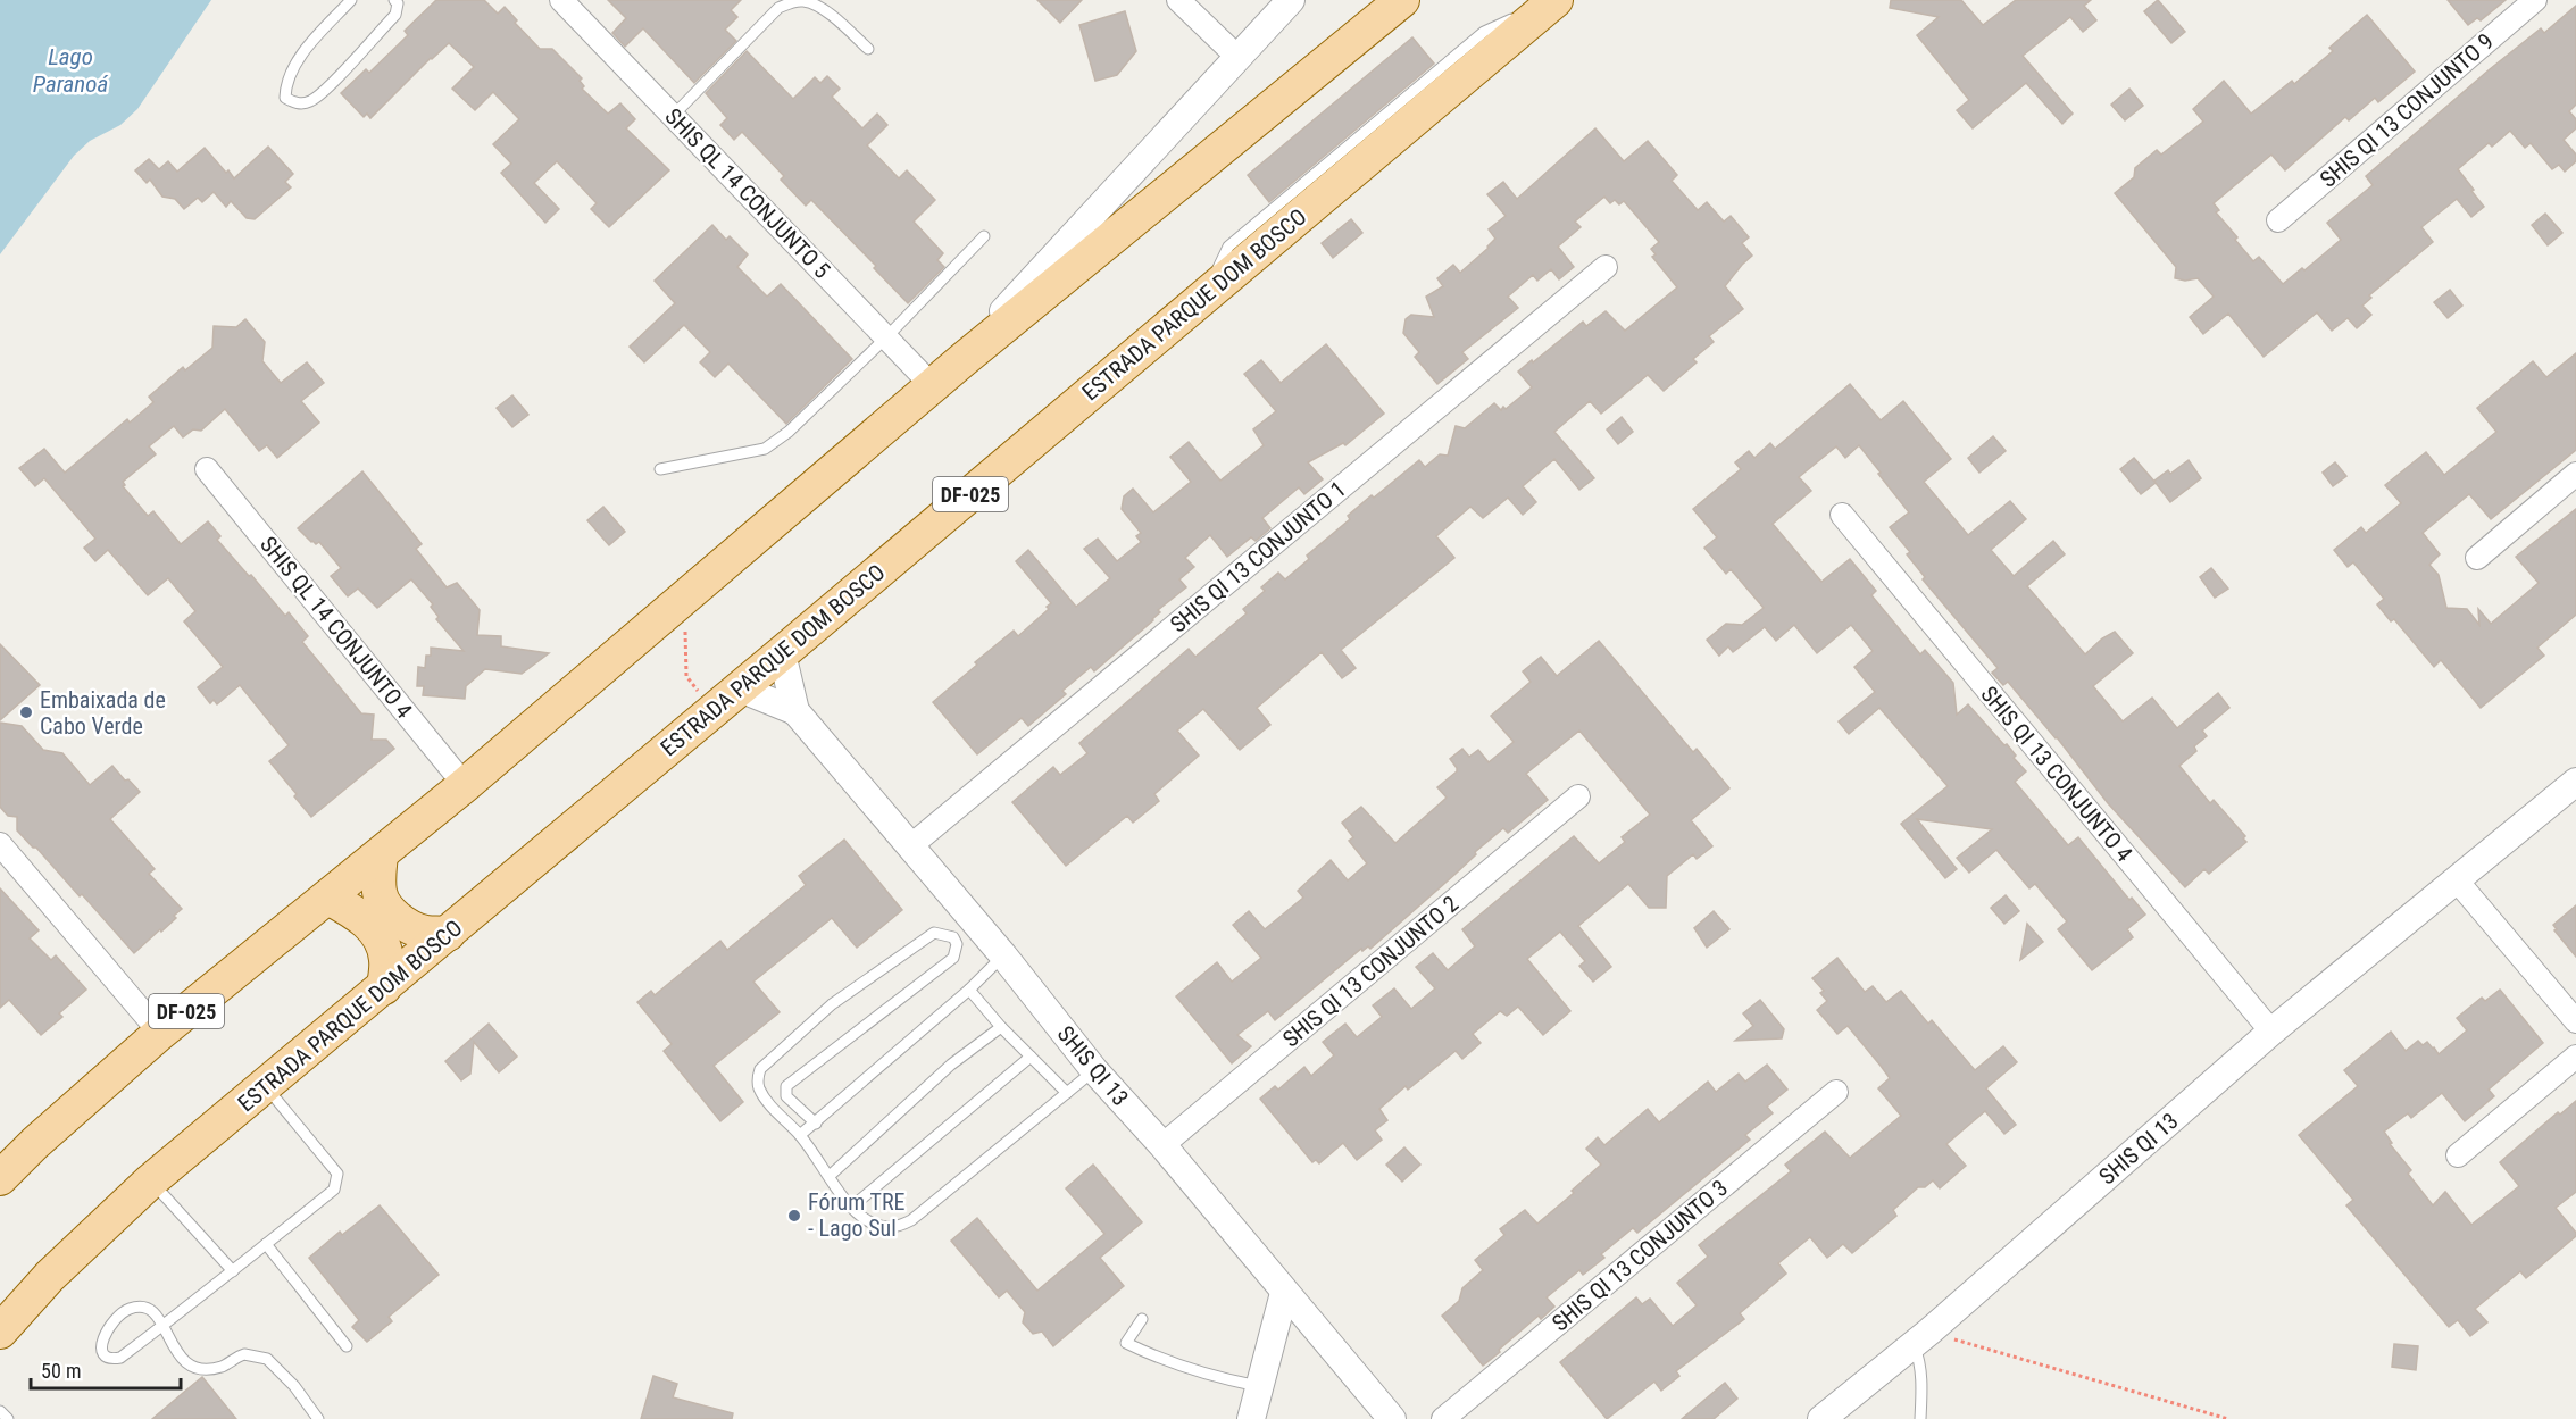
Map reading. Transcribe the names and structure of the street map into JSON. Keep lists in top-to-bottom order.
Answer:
{
  "streets": {
    "main road": ["ESTRADA PARQUE DOM BOSCO", "DF-025"],
    "street": [
      "SHIS QI 13 CONJUNTO 9",
      "SHIS QL 14 CONJUNTO 5",
      "SHIS QI 13 CONJUNTO 1",
      "SHIS QL 14 CONJUNTO 4",
      "SHIS QI 13 CONJUNTO 4",
      "SHIS QI 13 CONJUNTO 2",
      "SHIS QI 13",
      "SHIS QI 13 CONJUNTO 3"
    ]
  },
  "crossings": [
    ["SHIS QL 14 CONJUNTO 5", "DF-025"],
    ["ESTRADA PARQUE DOM BOSCO", "SHIS QI 13"],
    ["DF-025", "SHIS QL 14 CONJUNTO 4"],
    ["SHIS QI 13 CONJUNTO 1", "SHIS QI 13"],
    ["SHIS QI 13 CONJUNTO 4", "SHIS QI 13"],
    ["SHIS QI 13 CONJUNTO 2", "SHIS QI 13"]
  ],
  "water": ["Lago Paranoá"],
  "places": ["Embaixada de Cabo Verde", "Fórum TRE - Lago Sul"],
  "scale_bar": "50 m"
}
